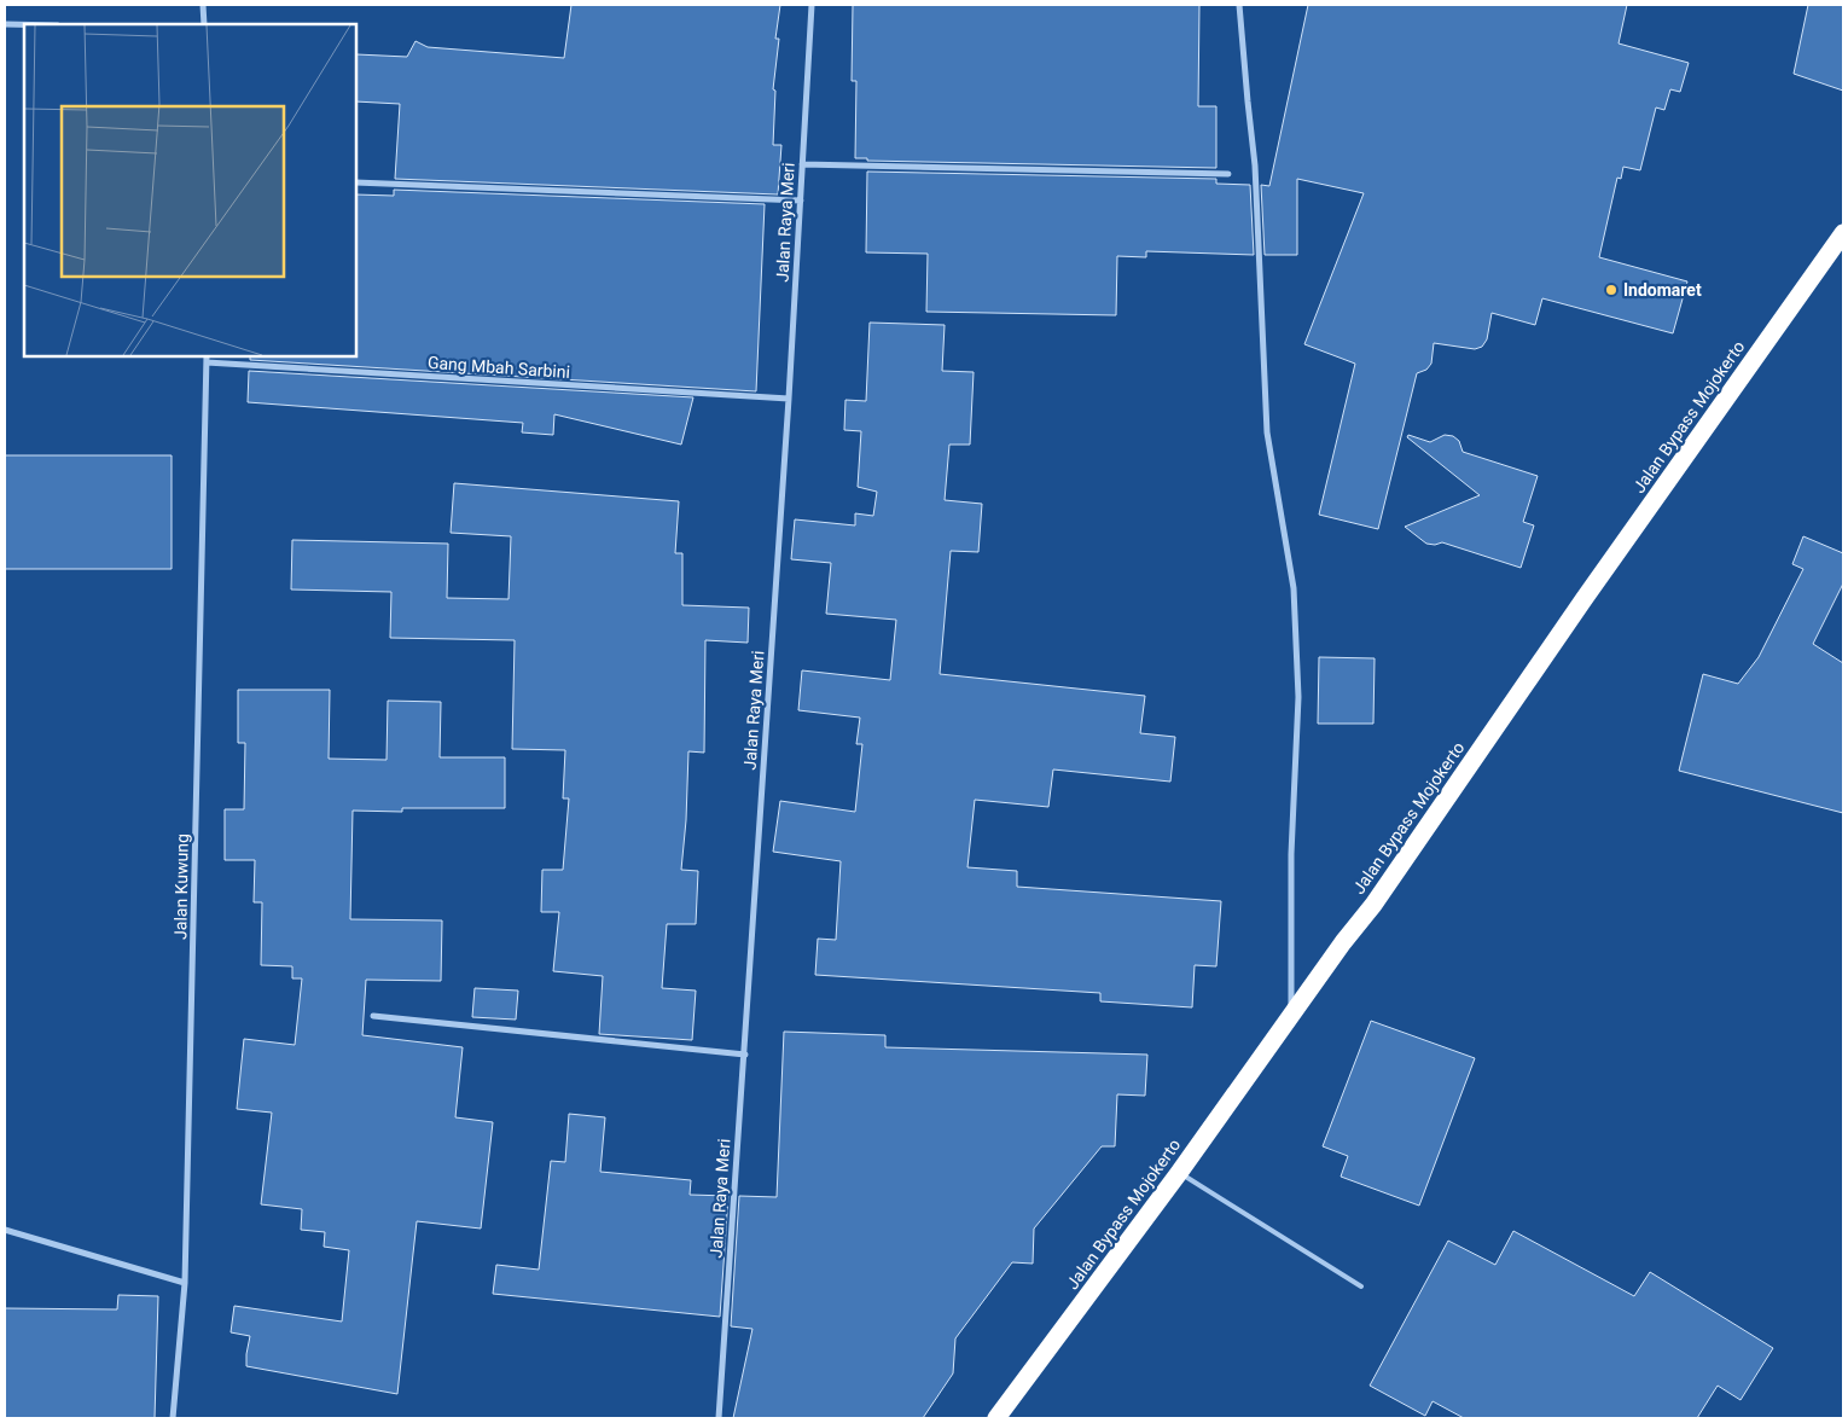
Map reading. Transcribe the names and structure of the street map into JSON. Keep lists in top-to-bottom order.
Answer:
{
  "streets": {
    "highway": ["Jalan Bypass Mojokerto"],
    "street": ["Jalan Raya Meri", "Gang Mbah Sarbini", "Jalan Kuwung"]
  },
  "crossings": [
    ["Jalan Raya Meri", "Gang Mbah Sarbini"],
    ["Gang Mbah Sarbini", "Jalan Kuwung"]
  ],
  "places": ["Indomaret"]
}
